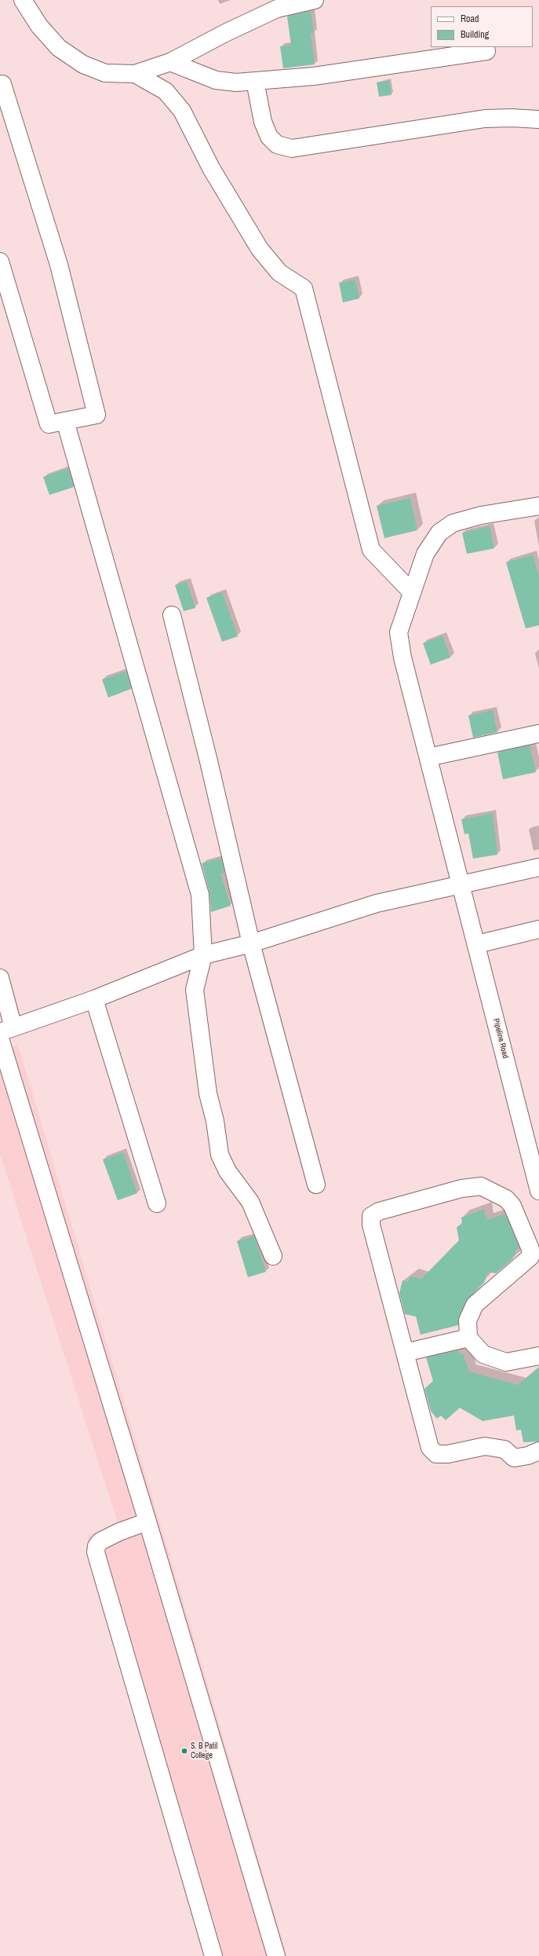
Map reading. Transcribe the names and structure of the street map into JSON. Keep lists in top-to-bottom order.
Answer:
{
  "streets": {
    "street": ["Pipeline Road"]
  },
  "places": ["S. B Patil College"],
  "legend": ["Road", "Building"]
}
